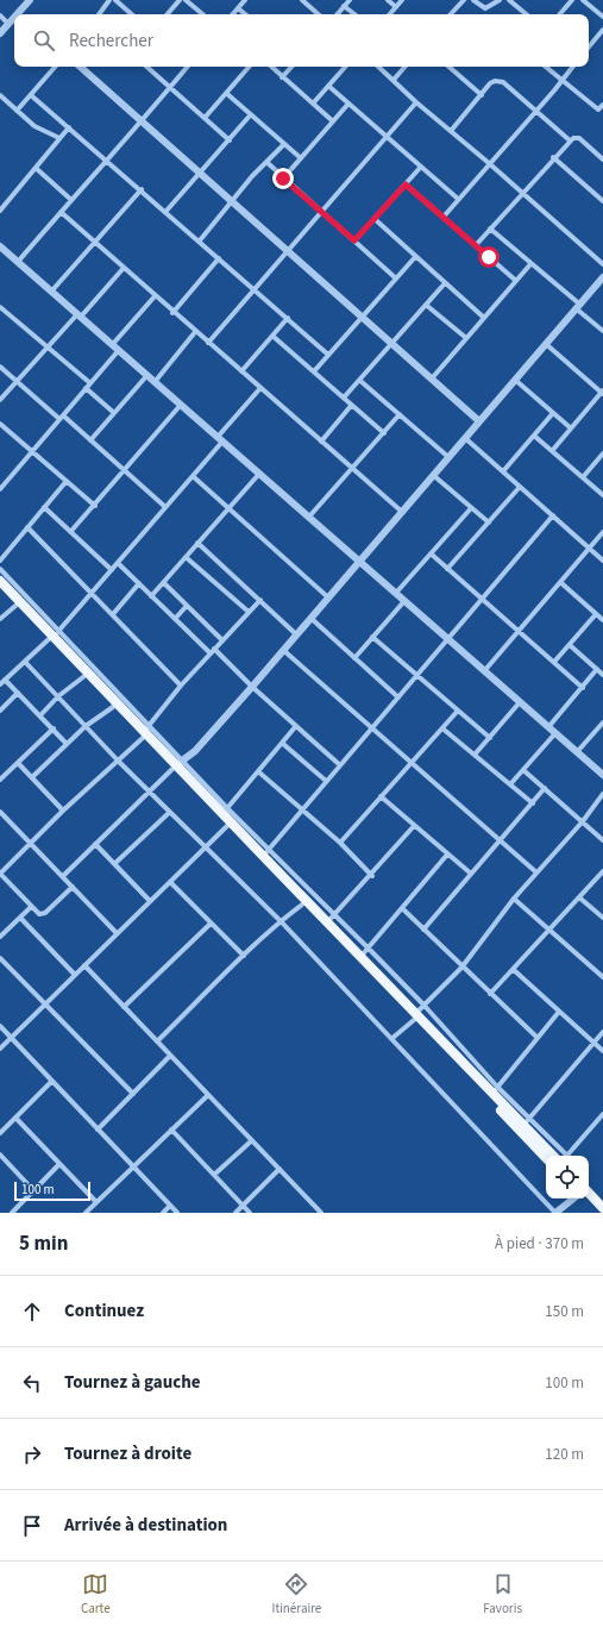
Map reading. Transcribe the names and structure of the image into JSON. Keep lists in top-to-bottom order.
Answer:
{
  "scale_bar": "100 m",
  "page": {
    "search": "Rechercher",
    "scale": "100 m",
    "heading": ["5 min", "À pied · 370 m"],
    "list": [
      ["Continuez", "150 m"],
      ["Tournez à gauche", "100 m"],
      ["Tournez à droite", "120 m"],
      "Arrivée à destination"
    ],
    "nav": ["Carte", "Itinéraire", "Favoris"]
  }
}
